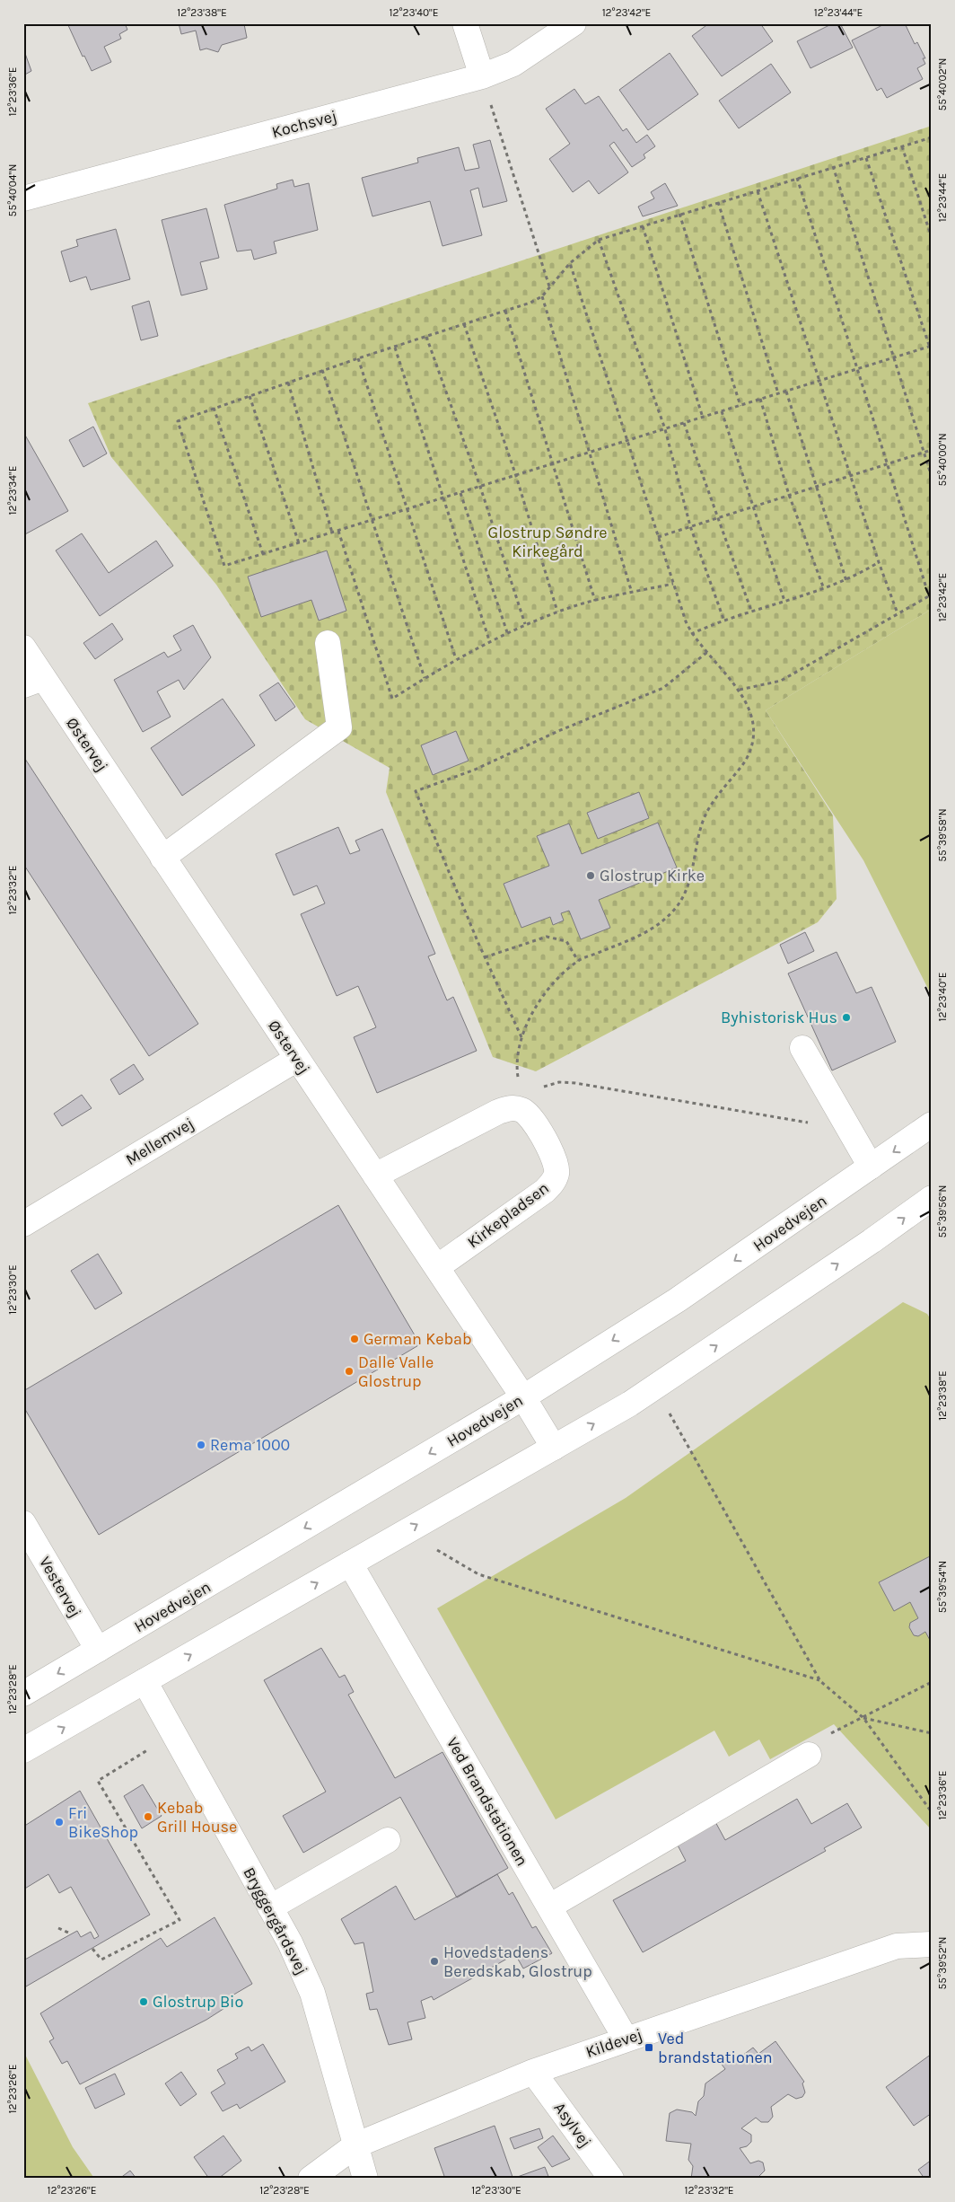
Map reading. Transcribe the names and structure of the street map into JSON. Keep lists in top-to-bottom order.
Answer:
{
  "streets": {
    "street": [
      "Kochsvej",
      "Østervej",
      "Mellemvej",
      "Kirkepladsen",
      "Hovedvejen",
      "Vestervej",
      "Ved Brandstationen",
      "Bryggergårdsvej",
      "Kildevej",
      "Asylvej"
    ]
  },
  "crossings": [
    ["Østervej", "Mellemvej"],
    ["Østervej", "Kirkepladsen"],
    ["Østervej", "Hovedvejen"],
    ["Hovedvejen", "Vestervej"],
    ["Ved Brandstationen", "Kildevej"],
    ["Bryggergårdsvej", "Kildevej"],
    ["Kildevej", "Asylvej"]
  ],
  "parks": ["Glostrup Søndre Kirkegård"],
  "places": {
    "other": [
      "Glostrup Kirke",
      "Byhistorisk Hus",
      "German Kebab",
      "Dalle Valle Glostrup",
      "Rema 1000",
      "Kebab Grill House",
      "Fri BikeShop",
      "Hovedstadens Beredskab, Glostrup",
      "Glostrup Bio"
    ],
    "transit": ["Ved brandstationen"]
  },
  "coordinates": [
    "12°23'38\"E",
    "12°23'40\"E",
    "12°23'42\"E",
    "12°23'44\"E",
    "55°40'02\"N",
    "12°23'36\"E",
    "55°40'04\"N",
    "55°40'00\"N",
    "12°23'34\"E",
    "55°39'58\"N",
    "12°23'32\"E",
    "55°39'56\"N",
    "12°23'30\"E",
    "55°39'54\"N",
    "12°23'28\"E",
    "55°39'52\"N",
    "12°23'26\"E"
  ]
}
